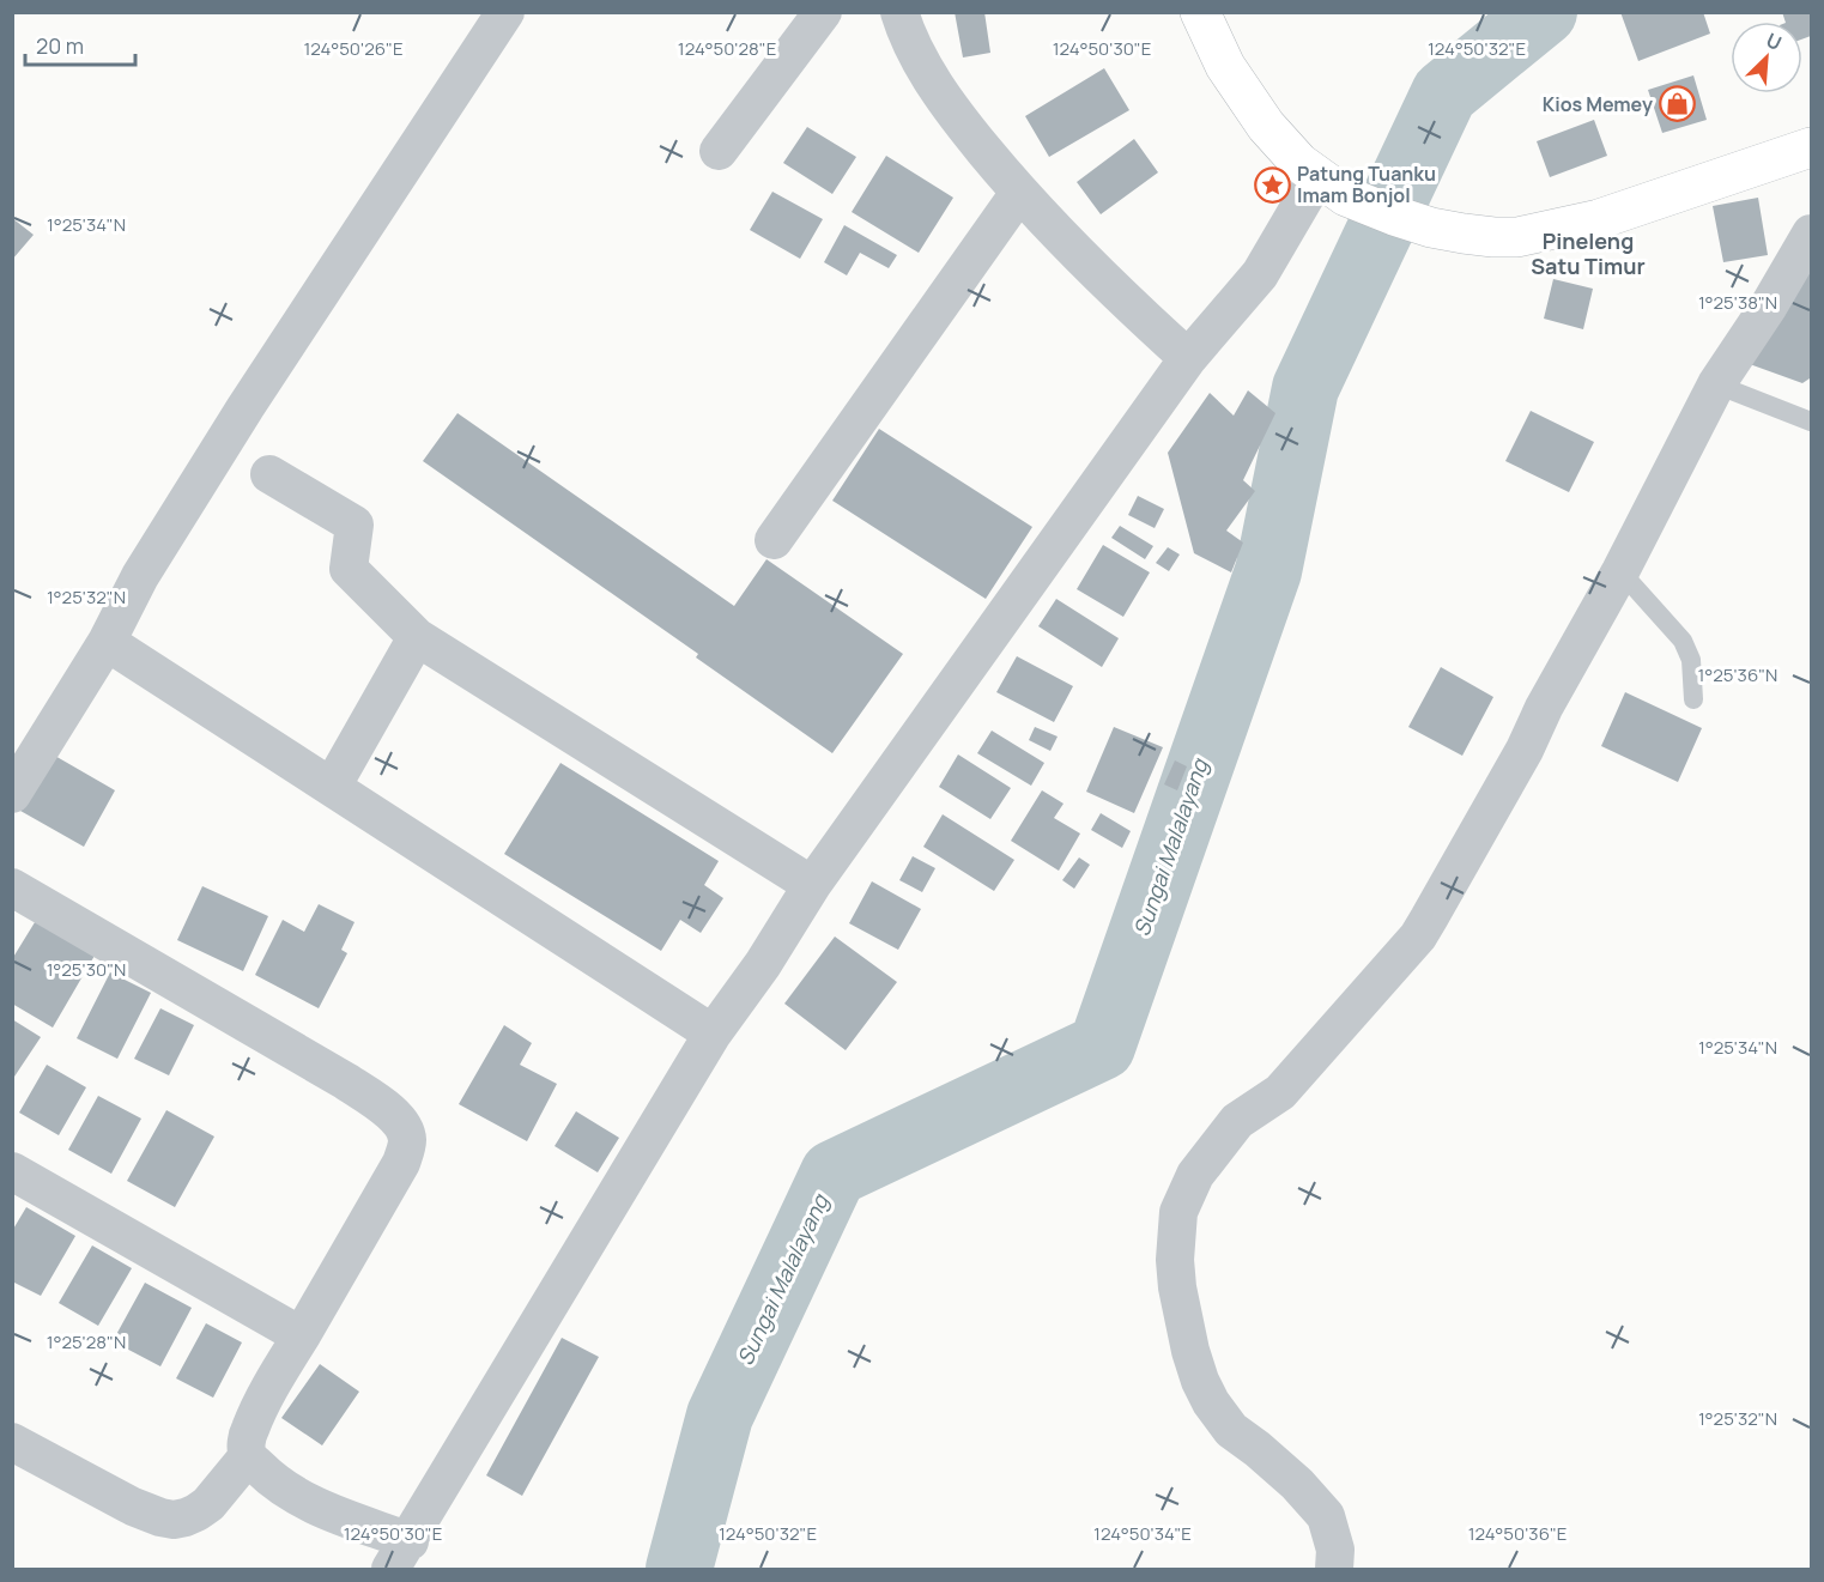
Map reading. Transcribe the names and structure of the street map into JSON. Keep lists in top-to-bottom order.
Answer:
{
  "districts": ["Pineleng Satu Timur"],
  "water": ["Sungai Malalayang"],
  "places": {
    "shop": ["Kios Memey"],
    "place": ["Patung Tuanku Imam Bonjol"]
  },
  "scale_bar": "20 m",
  "north": "top right",
  "coordinates": [
    "124°50'26\"E",
    "124°50'28\"E",
    "124°50'30\"E",
    "124°50'32\"E",
    "1°25'34\"N",
    "1°25'38\"N",
    "1°25'32\"N",
    "1°25'36\"N",
    "1°25'30\"N",
    "1°25'28\"N",
    "124°50'34\"E",
    "124°50'36\"E"
  ]
}
